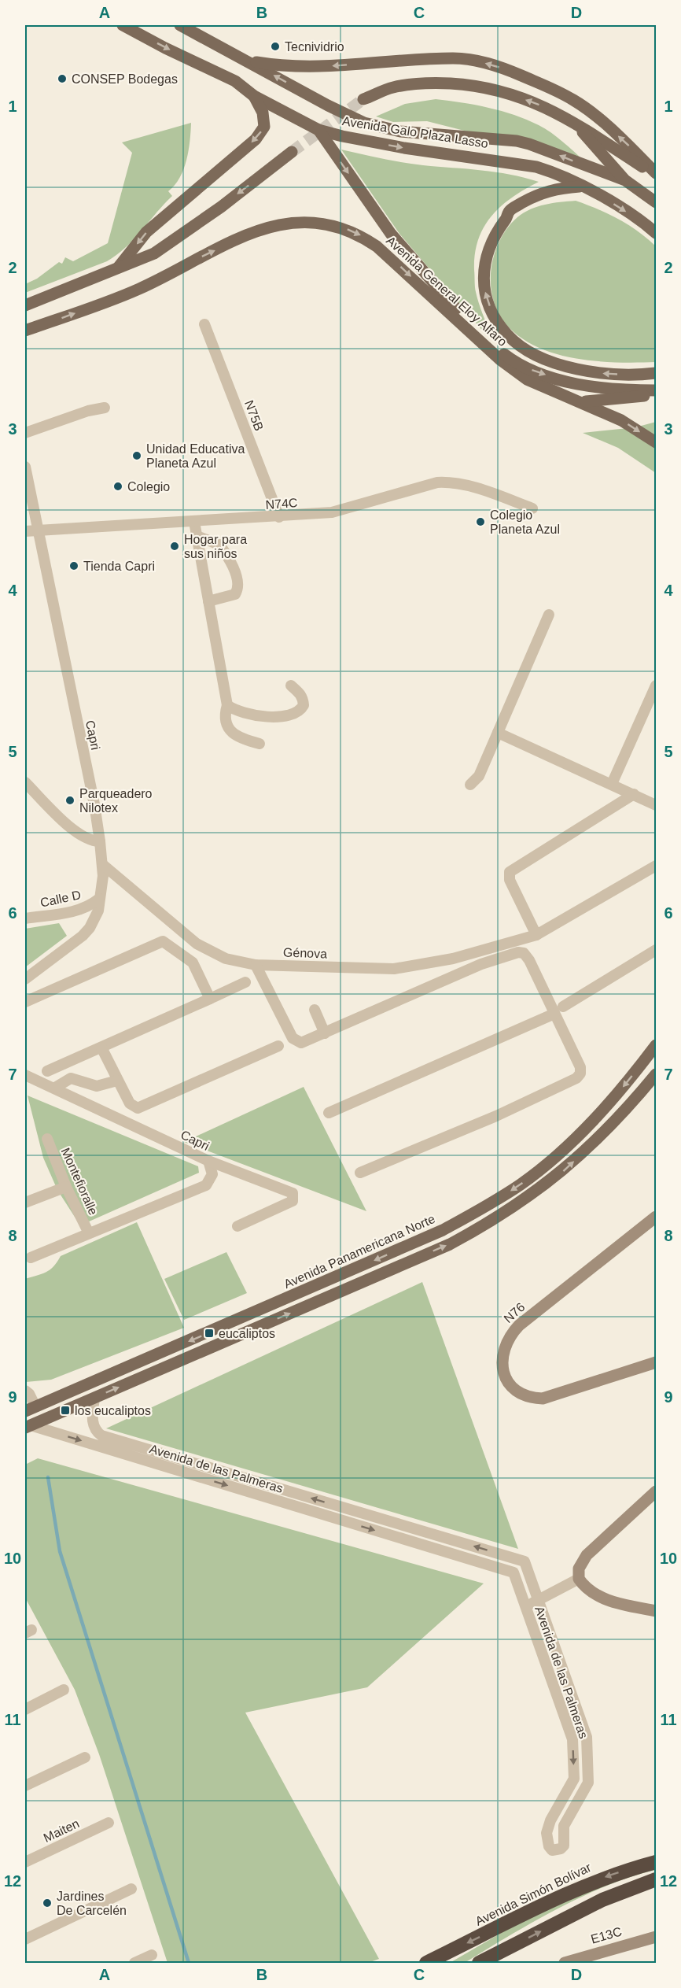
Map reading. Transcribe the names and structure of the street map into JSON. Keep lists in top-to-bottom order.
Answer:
{
  "streets": {
    "highway": ["Avenida Simón Bolívar"],
    "main road": ["Avenida Galo Plaza Lasso", "Avenida General Eloy Alfaro", "Avenida Panamericana Norte"],
    "street": [
      "N75B",
      "N74C",
      "Capri",
      "Calle D",
      "Génova",
      "Montefioralle",
      "N76",
      "Avenida de las Palmeras",
      "Maiten",
      "E13C"
    ]
  },
  "crossings": [
    ["N75B", "N74C"],
    ["N74C", "Capri"],
    ["Capri", "Calle D"],
    ["Capri", "Génova"],
    ["Capri", "Montefioralle"]
  ],
  "one_way": ["Avenida General Eloy Alfaro"],
  "places": {
    "other": [
      "Tecnividrio",
      "CONSEP Bodegas",
      "Unidad Educativa Planeta Azul",
      "Colegio",
      "Colegio Planeta Azul",
      "Hogar para sus niños",
      "Tienda Capri",
      "Parqueadero Nilotex",
      "Jardines De Carcelén"
    ],
    "transit": ["eucaliptos", "los eucaliptos"]
  },
  "grid": {
    "columns": [
      "A",
      "B",
      "C",
      "D"
    ],
    "rows": [
      "1",
      "2",
      "3",
      "4",
      "5",
      "6",
      "7",
      "8",
      "9",
      "10",
      "11",
      "12"
    ]
  }
}
